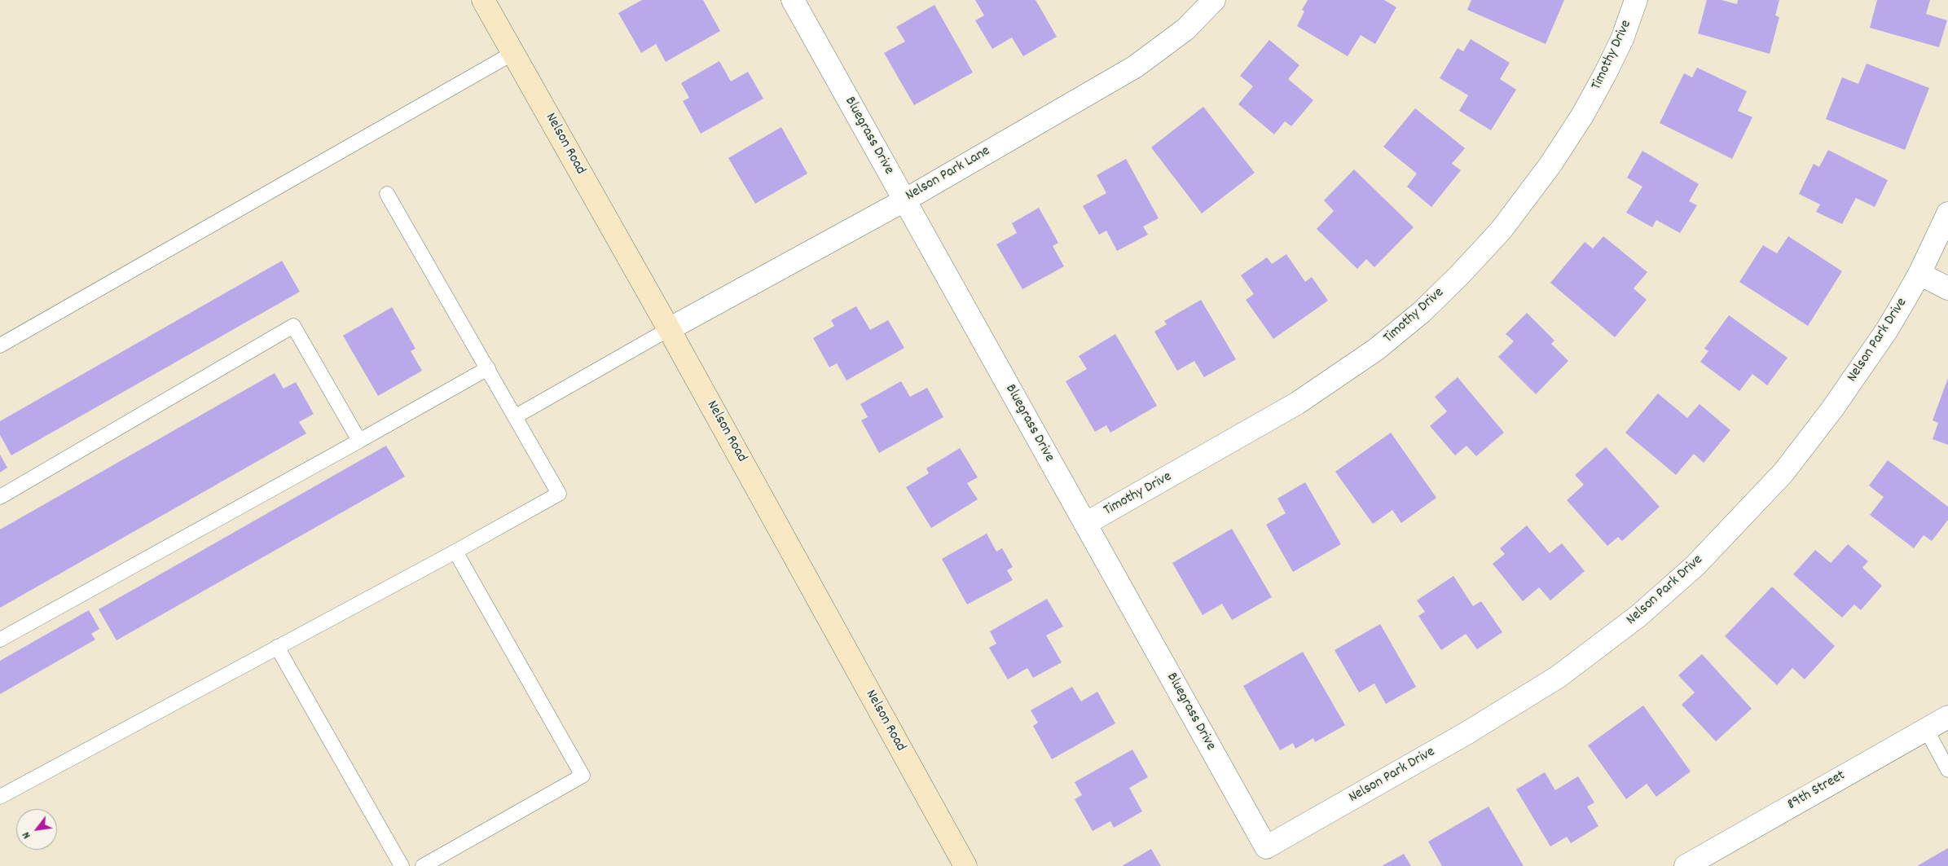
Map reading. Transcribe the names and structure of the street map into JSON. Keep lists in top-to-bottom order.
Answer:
{
  "streets": {
    "main road": ["Nelson Road"],
    "street": [
      "Timothy Drive",
      "Bluegrass Drive",
      "Nelson Park Lane",
      "Nelson Park Drive",
      "89th Street"
    ]
  },
  "crossings": [
    ["Timothy Drive", "Bluegrass Drive"],
    ["Bluegrass Drive", "Nelson Park Lane"],
    ["Bluegrass Drive", "Nelson Park Drive"],
    ["Nelson Road", "Nelson Park Lane"]
  ],
  "north": "bottom left"
}
